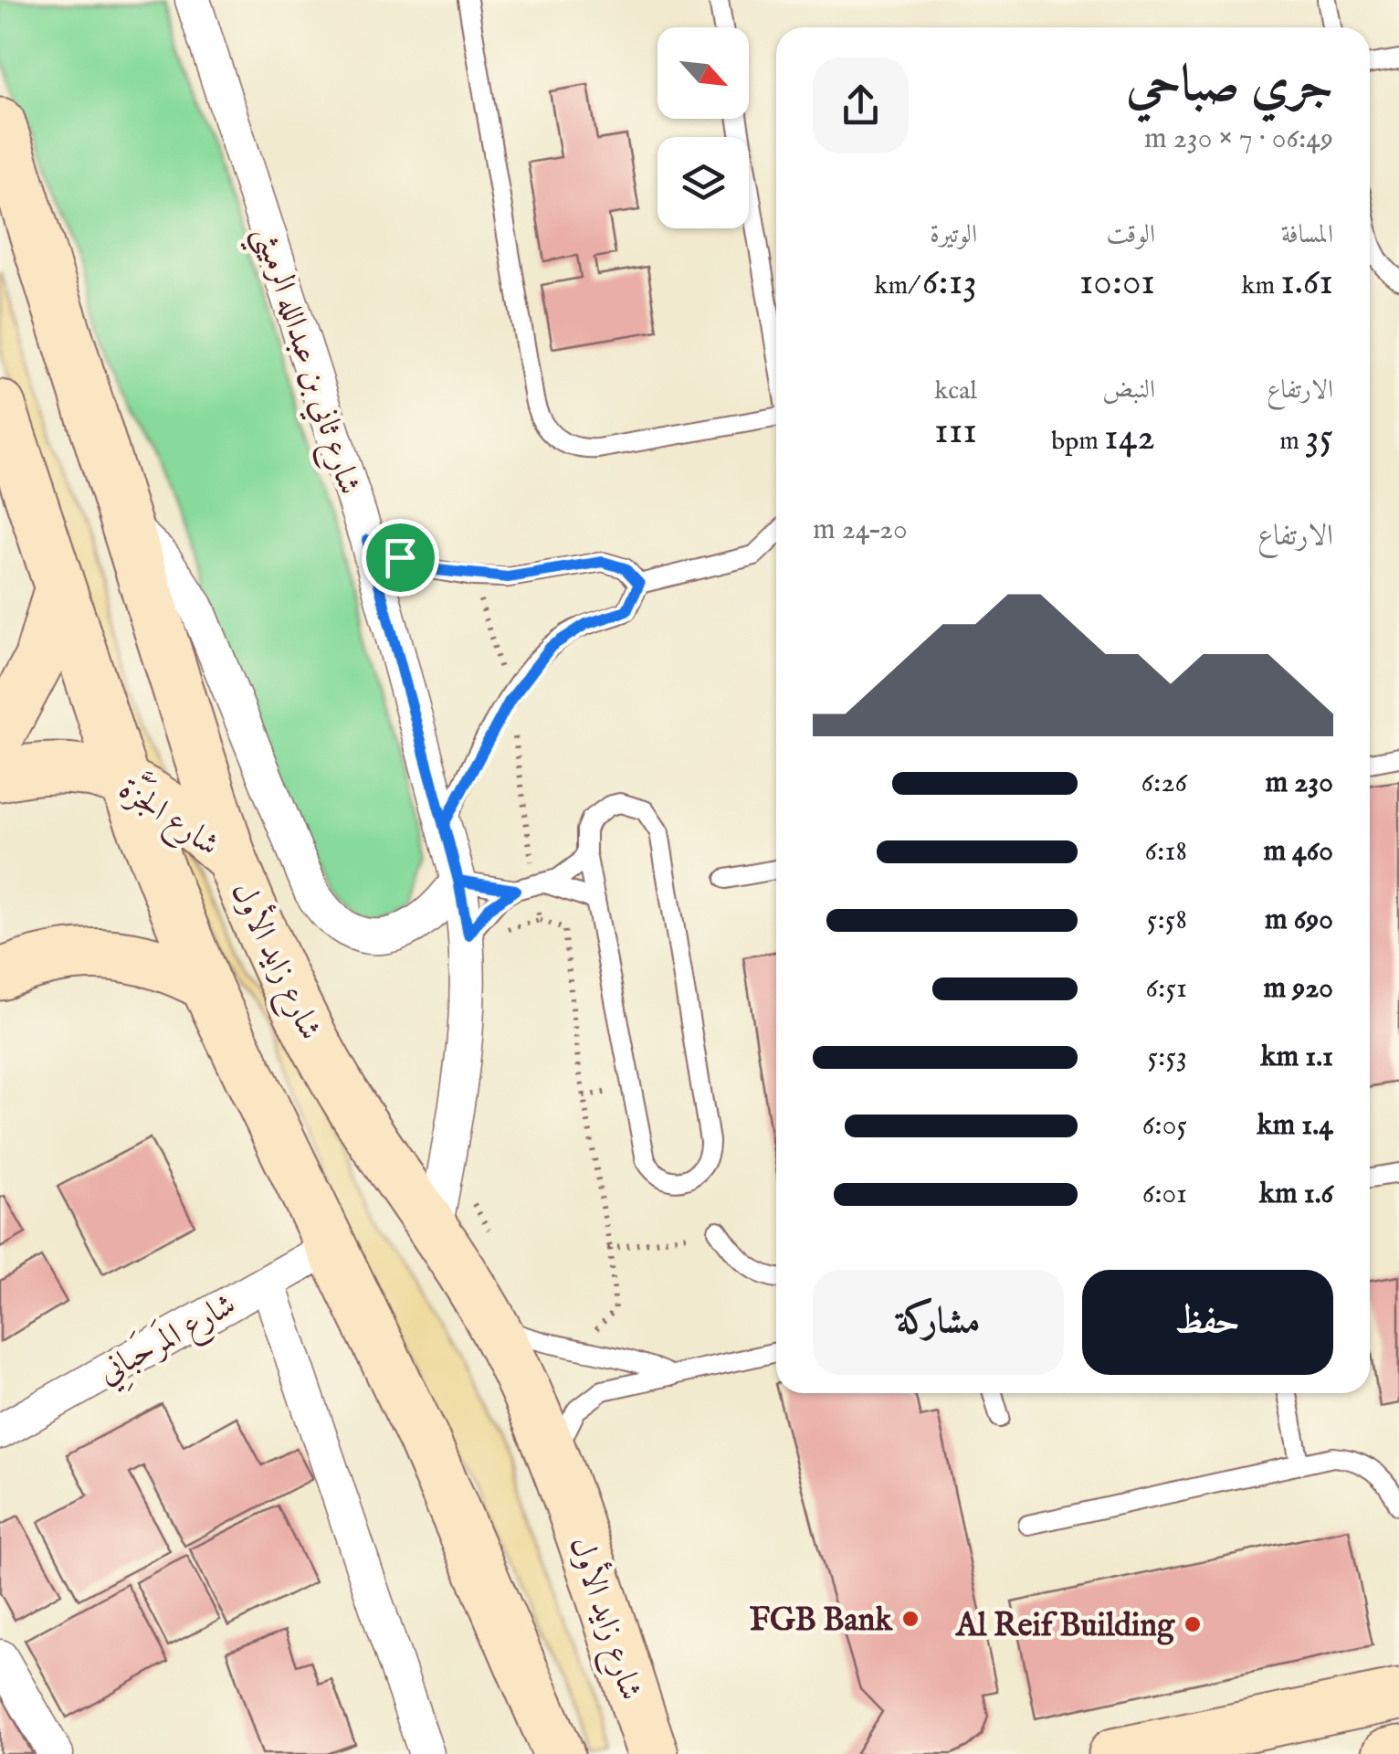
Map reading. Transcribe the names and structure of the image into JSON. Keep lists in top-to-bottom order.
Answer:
{
  "streets": {
    "main road": ["شارع الجَزَّة", "شارع زايد الأول"],
    "street": ["شارع ثاني بن عبدالله الرميثي", "شارع المَرحَبانِي"]
  },
  "crossings": [
    ["شارع ثاني بن عبدالله الرميثي", "شارع زايد الأول"],
    ["شارع الجَزَّة", "شارع زايد الأول"]
  ],
  "places": ["FGB Bank", "Al Reif Building"],
  "north": "bottom right",
  "page": {
    "heading": ["جري صباحي", "06:49 · 7 × 230 m"],
    "stats": [
      ["المسافة", "1.61 km"],
      ["الوقت", "10:01"],
      ["الوتيرة", "6:13 /km"],
      ["الارتفاع", "35 m"],
      ["النبض", "142 bpm"],
      ["kcal", "111"]
    ],
    "chart": ["الارتفاع", "20–24 m"],
    "list": [
      {
        "name": "230 m",
        "note": "6:26"
      },
      {
        "name": "460 m",
        "note": "6:18"
      },
      {
        "name": "690 m",
        "note": "5:58"
      },
      {
        "name": "920 m",
        "note": "6:51"
      },
      {
        "name": "1.1 km",
        "note": "5:53"
      },
      {
        "name": "1.4 km",
        "note": "6:05"
      },
      {
        "name": "1.6 km",
        "note": "6:01"
      }
    ],
    "buttons": ["حفظ", "مشاركة"]
  }
}
